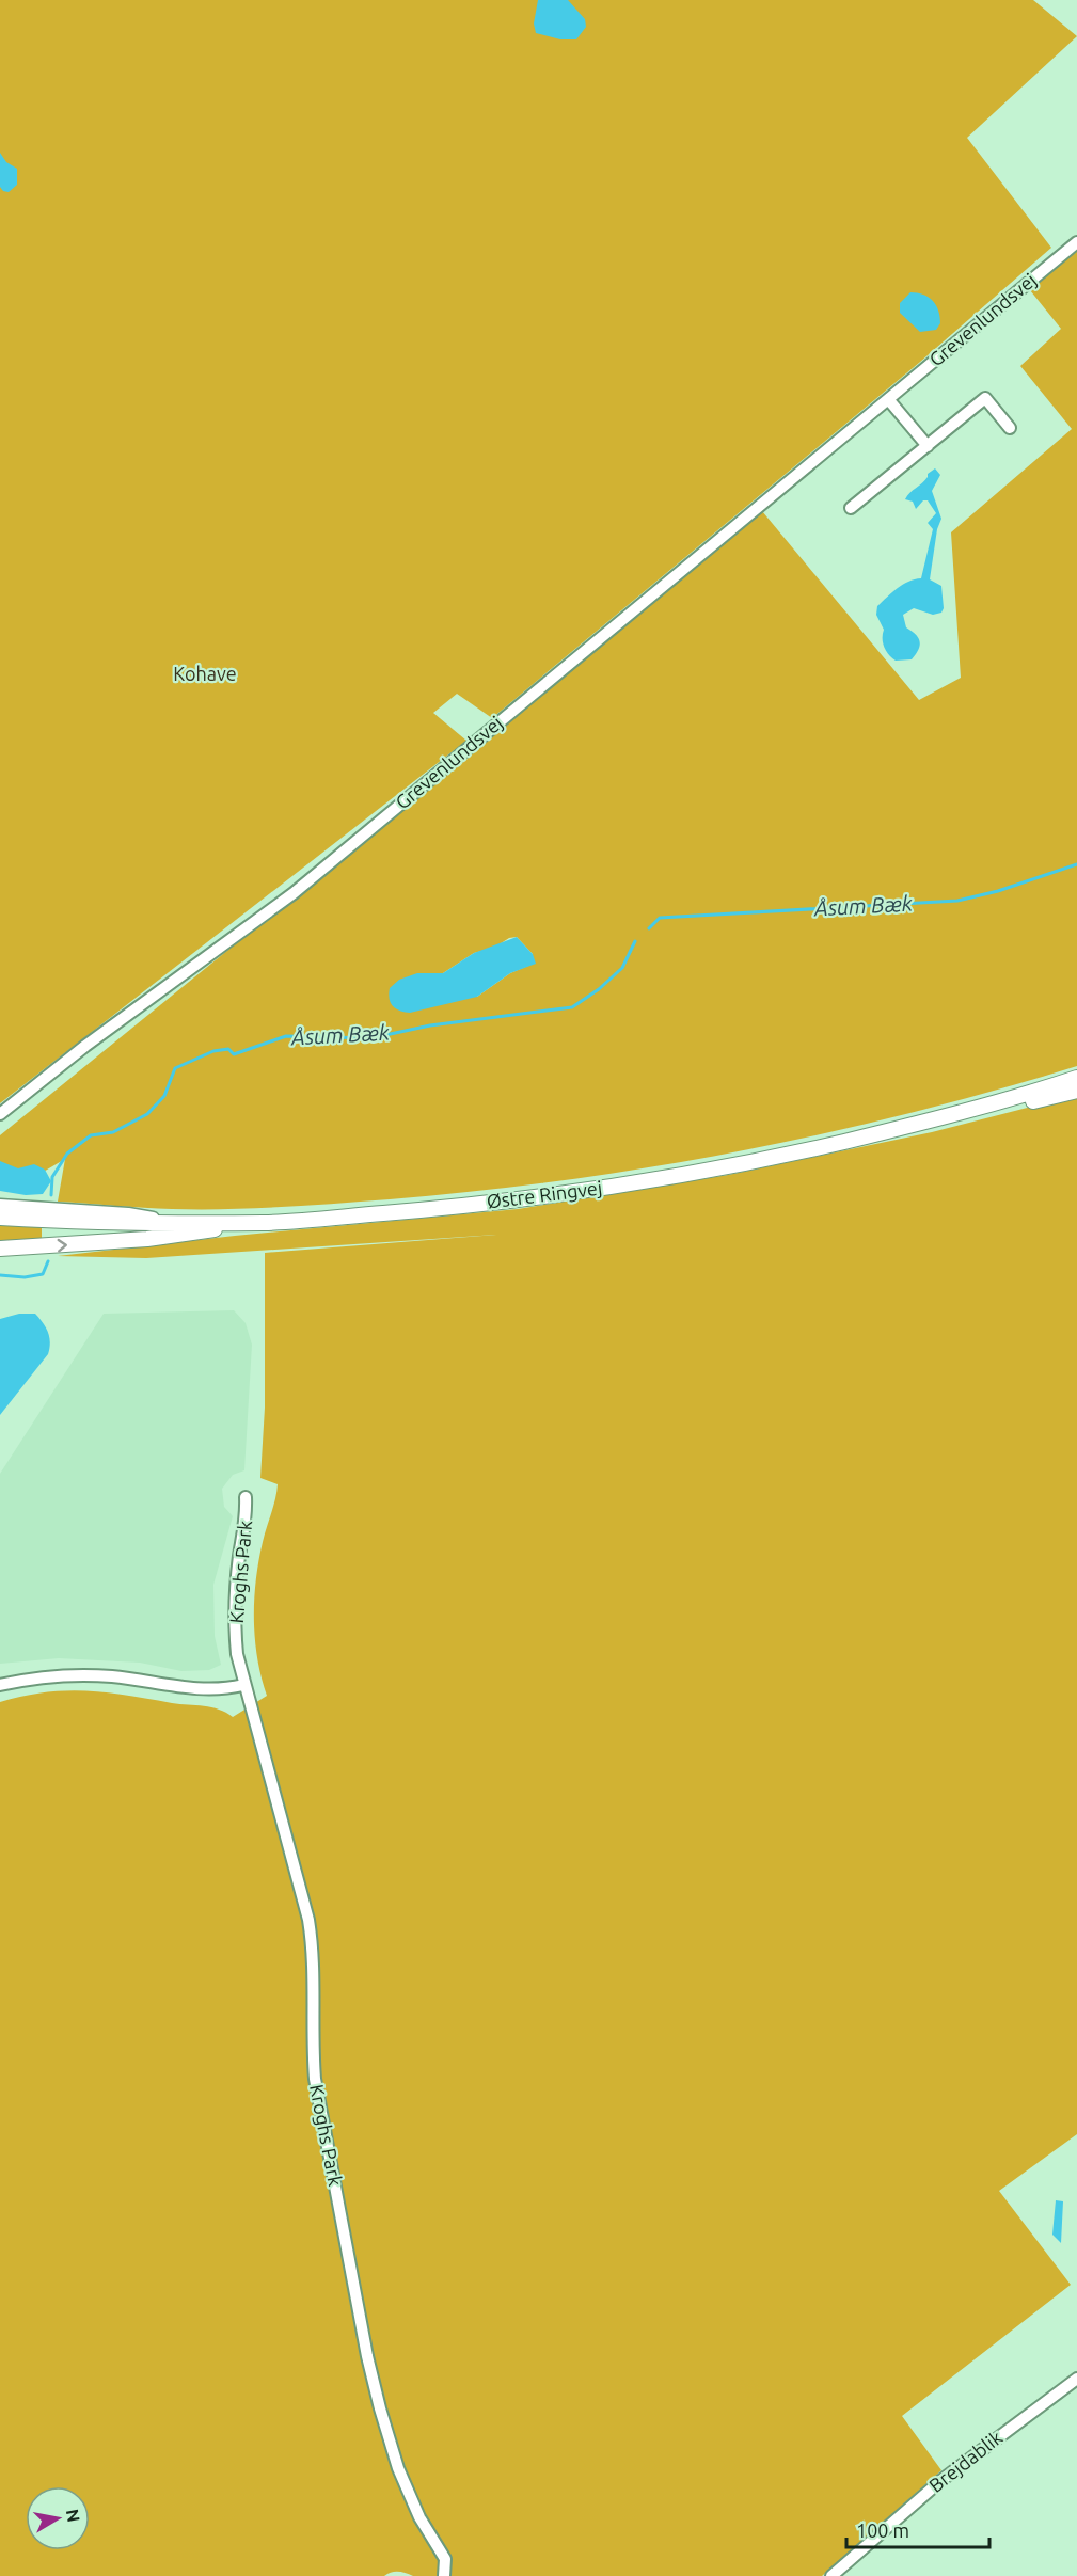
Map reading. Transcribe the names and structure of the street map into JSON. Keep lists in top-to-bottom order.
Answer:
{
  "streets": {
    "main road": ["Østre Ringvej"],
    "street": ["Grevenlundsvej", "Kroghs Park", "Brejdablik"]
  },
  "water": ["Åsum Bæk"],
  "parks": ["Kohave"],
  "scale_bar": "100 m",
  "north": "right"
}
